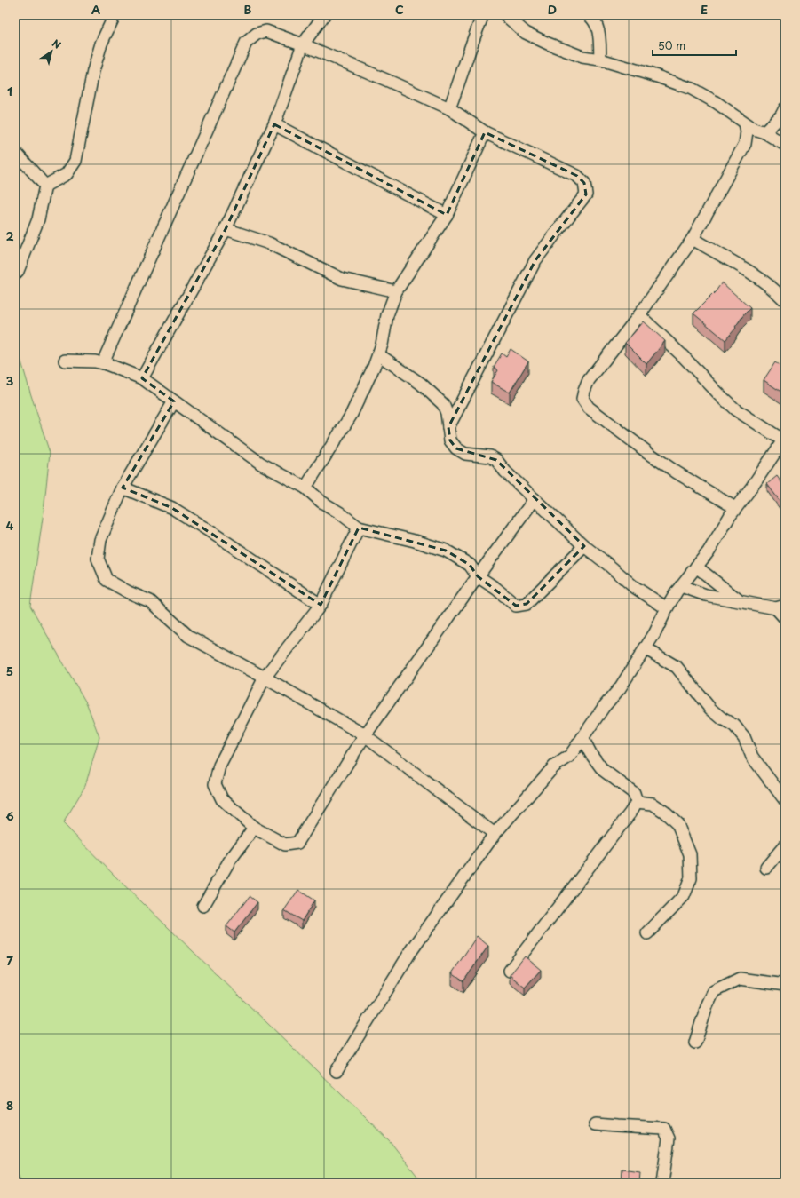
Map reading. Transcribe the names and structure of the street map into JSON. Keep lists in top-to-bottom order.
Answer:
{
  "scale_bar": "50 m",
  "north": "top right",
  "grid": {
    "columns": [
      "A",
      "B",
      "C",
      "D",
      "E"
    ],
    "rows": [
      "1",
      "2",
      "3",
      "4",
      "5",
      "6",
      "7",
      "8"
    ]
  }
}
